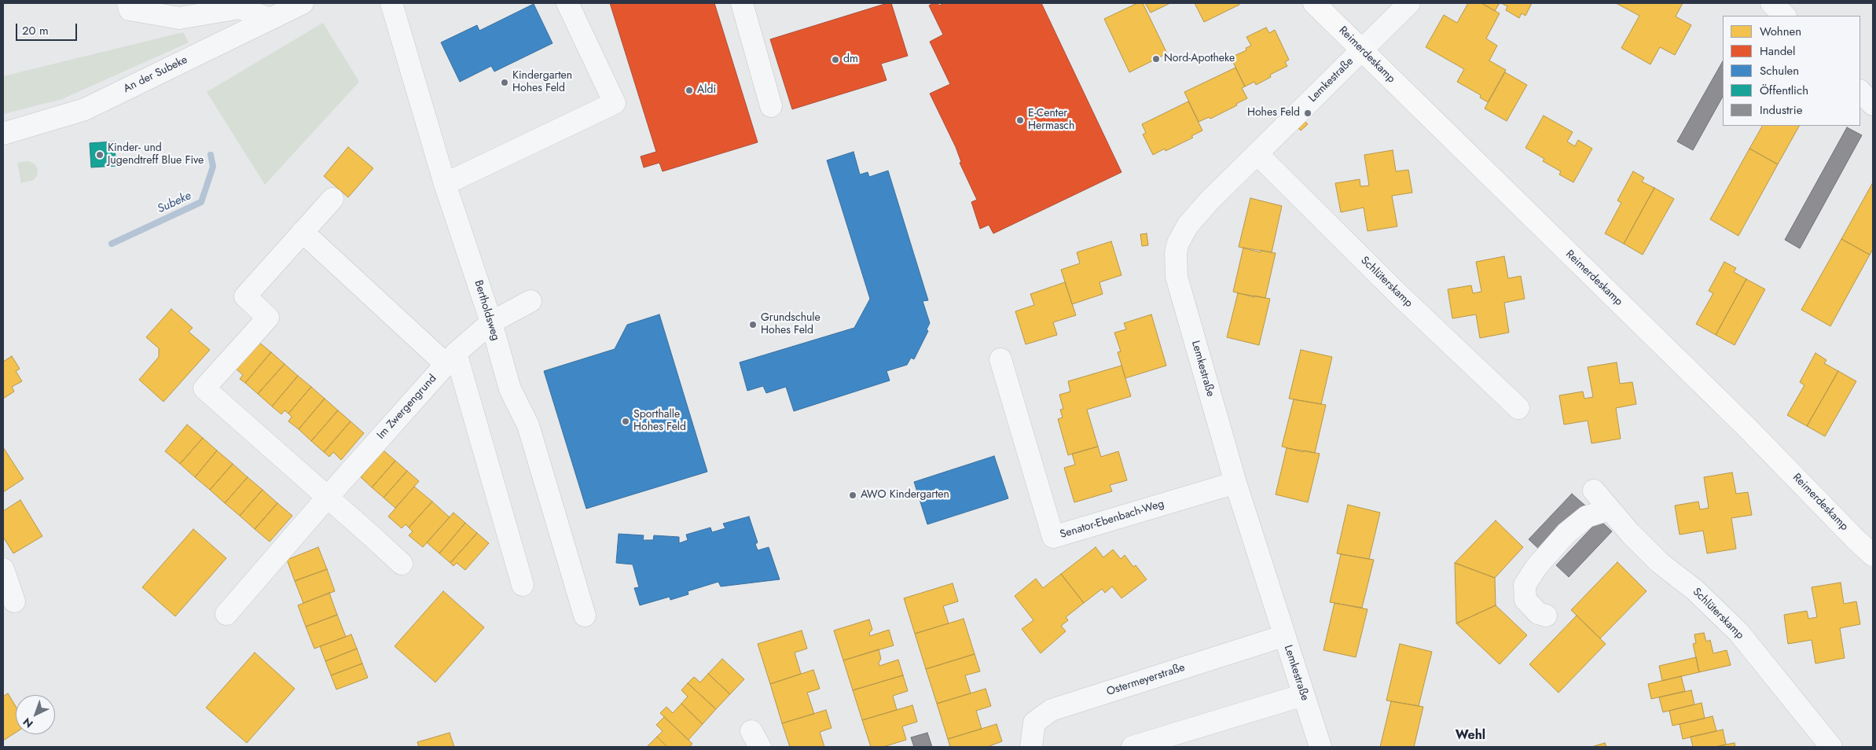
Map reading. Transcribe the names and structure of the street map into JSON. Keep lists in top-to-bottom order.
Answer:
{
  "streets": {
    "main road": ["Reimerdeskamp"],
    "street": [
      "An der Subeke",
      "Lemkestraße",
      "Schlüterskamp",
      "Bertholdsweg",
      "Im Zwergengrund",
      "Senator-Ebenbach-Weg",
      "Ostermeyerstraße"
    ]
  },
  "crossings": [
    ["Reimerdeskamp", "Lemkestraße"],
    ["Lemkestraße", "Schlüterskamp"],
    ["Lemkestraße", "Senator-Ebenbach-Weg"],
    ["Lemkestraße", "Ostermeyerstraße"],
    ["Bertholdsweg", "Im Zwergengrund"]
  ],
  "districts": ["Wehl"],
  "water": ["Subeke"],
  "places": [
    "Nord-Apotheke",
    "dm",
    "Kindergarten Hohes Feld",
    "Aldi",
    "Hohes Feld",
    "E-Center Hermasch",
    "Kinder- und Jugendtreff Blue Five",
    "Grundschule Hohes Feld",
    "Sporthalle Hohes Feld",
    "AWO Kindergarten"
  ],
  "legend": [
    "Wohnen",
    "Handel",
    "Schulen",
    "Öffentlich",
    "Industrie"
  ],
  "scale_bar": "20 m",
  "north": "bottom left"
}
